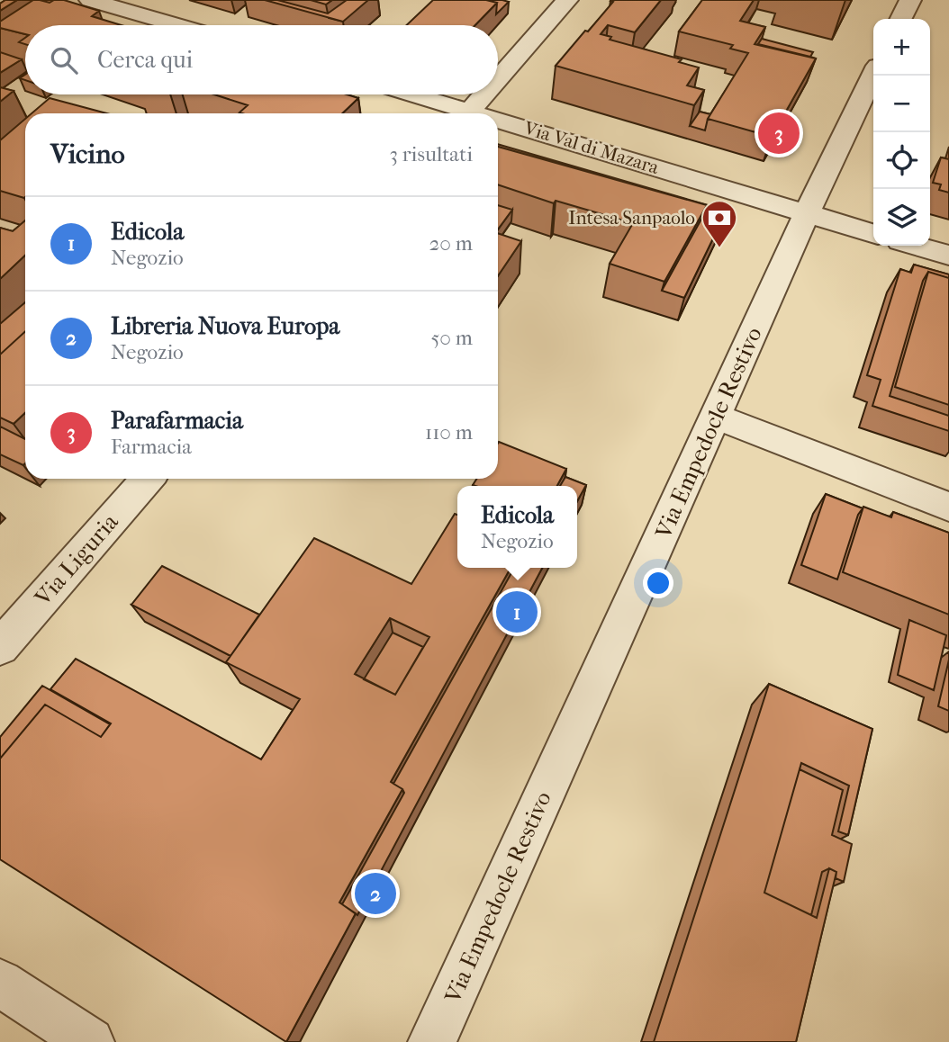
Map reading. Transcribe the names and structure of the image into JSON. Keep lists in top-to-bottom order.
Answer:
{
  "streets": {
    "street": ["Via Val di Mazara", "Via Empedocle Restivo", "Via Liguria"]
  },
  "crossings": [
    ["Via Val di Mazara", "Via Empedocle Restivo"]
  ],
  "places": {
    "bank": ["Intesa Sanpaolo"]
  },
  "page": {
    "map_buttons": ["+", "−"],
    "search": "Cerca qui",
    "pins": ["3", "1", "2"],
    "heading": ["Vicino", "3 risultati"],
    "list": [
      {
        "mark": "1",
        "name": "Edicola",
        "note": "Negozio",
        "value": "20 m"
      },
      {
        "mark": "2",
        "name": "Libreria Nuova Europa",
        "note": "Negozio",
        "value": "50 m"
      },
      {
        "mark": "3",
        "name": "Parafarmacia",
        "note": "Farmacia",
        "value": "110 m"
      }
    ],
    "popup": ["Edicola", "Negozio"]
  }
}
